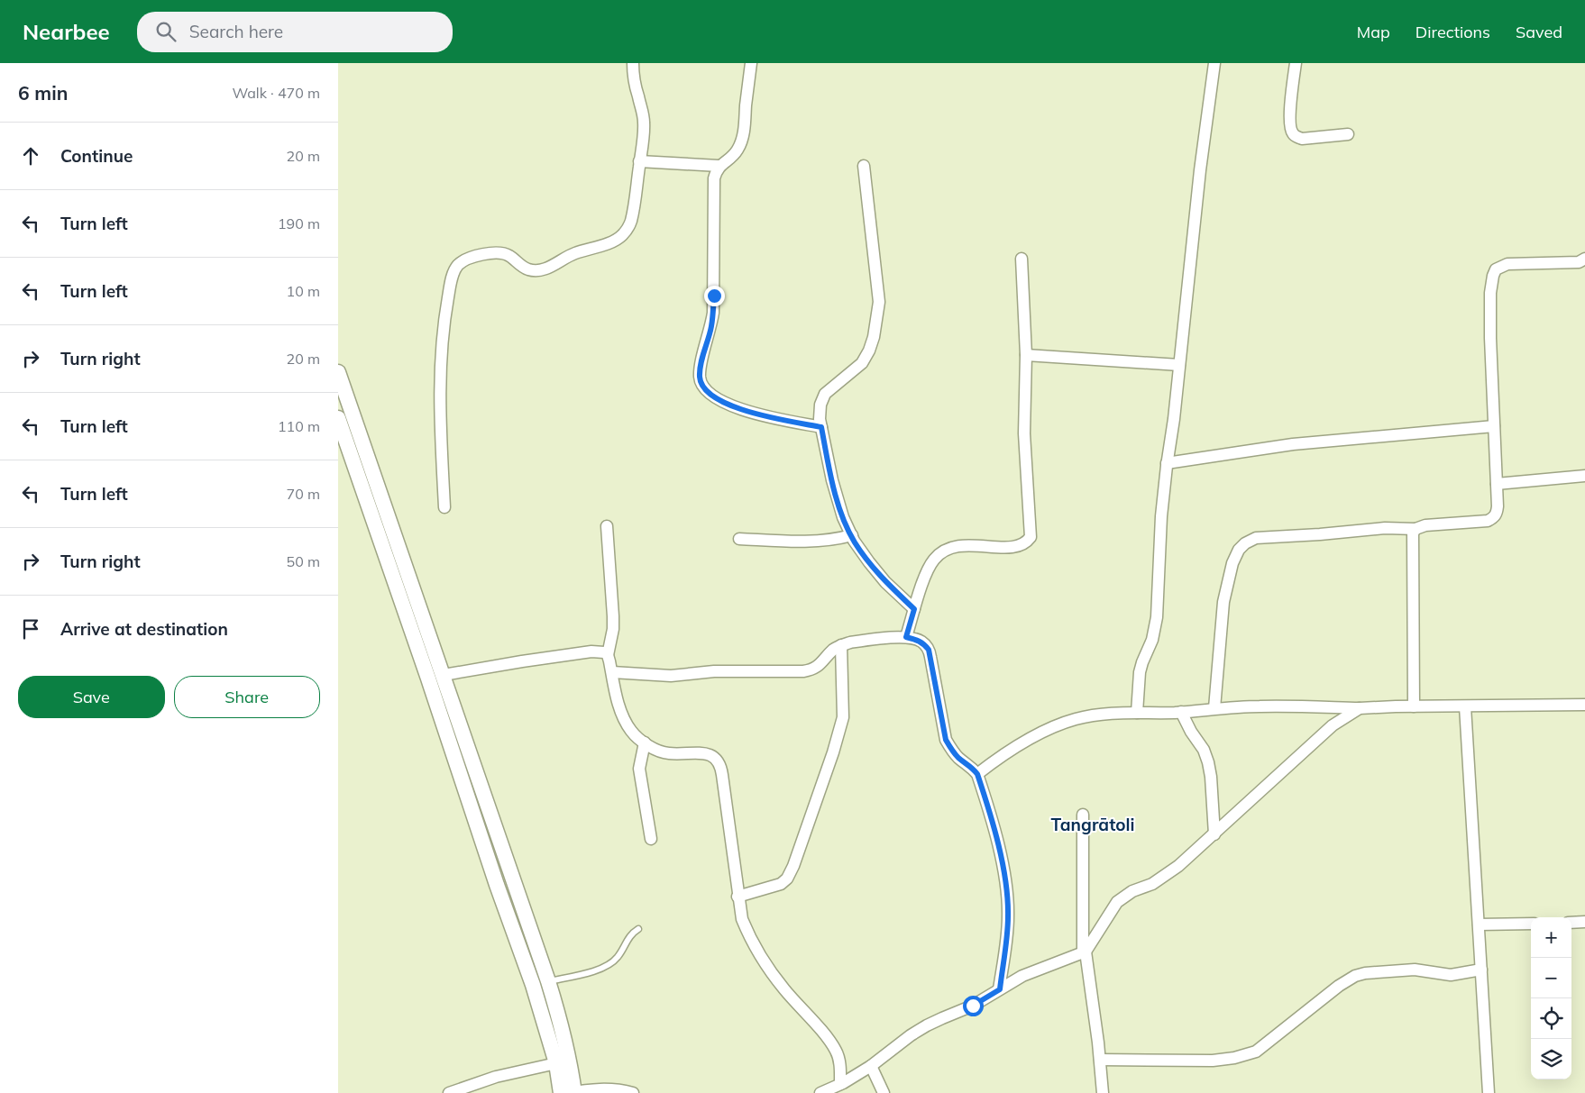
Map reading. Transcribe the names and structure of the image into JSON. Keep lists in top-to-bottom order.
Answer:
{
  "districts": ["Tangrātoli"],
  "page": {
    "header": "Nearbee",
    "search": "Search here",
    "nav": ["Map", "Directions", "Saved"],
    "heading": ["6 min", "Walk · 470 m"],
    "list": [
      ["Continue", "20 m"],
      ["Turn left", "190 m"],
      ["Turn left", "10 m"],
      ["Turn right", "20 m"],
      ["Turn left", "110 m"],
      ["Turn left", "70 m"],
      ["Turn right", "50 m"],
      "Arrive at destination"
    ],
    "buttons": ["Save", "Share"],
    "map_buttons": ["+", "−"]
  }
}
